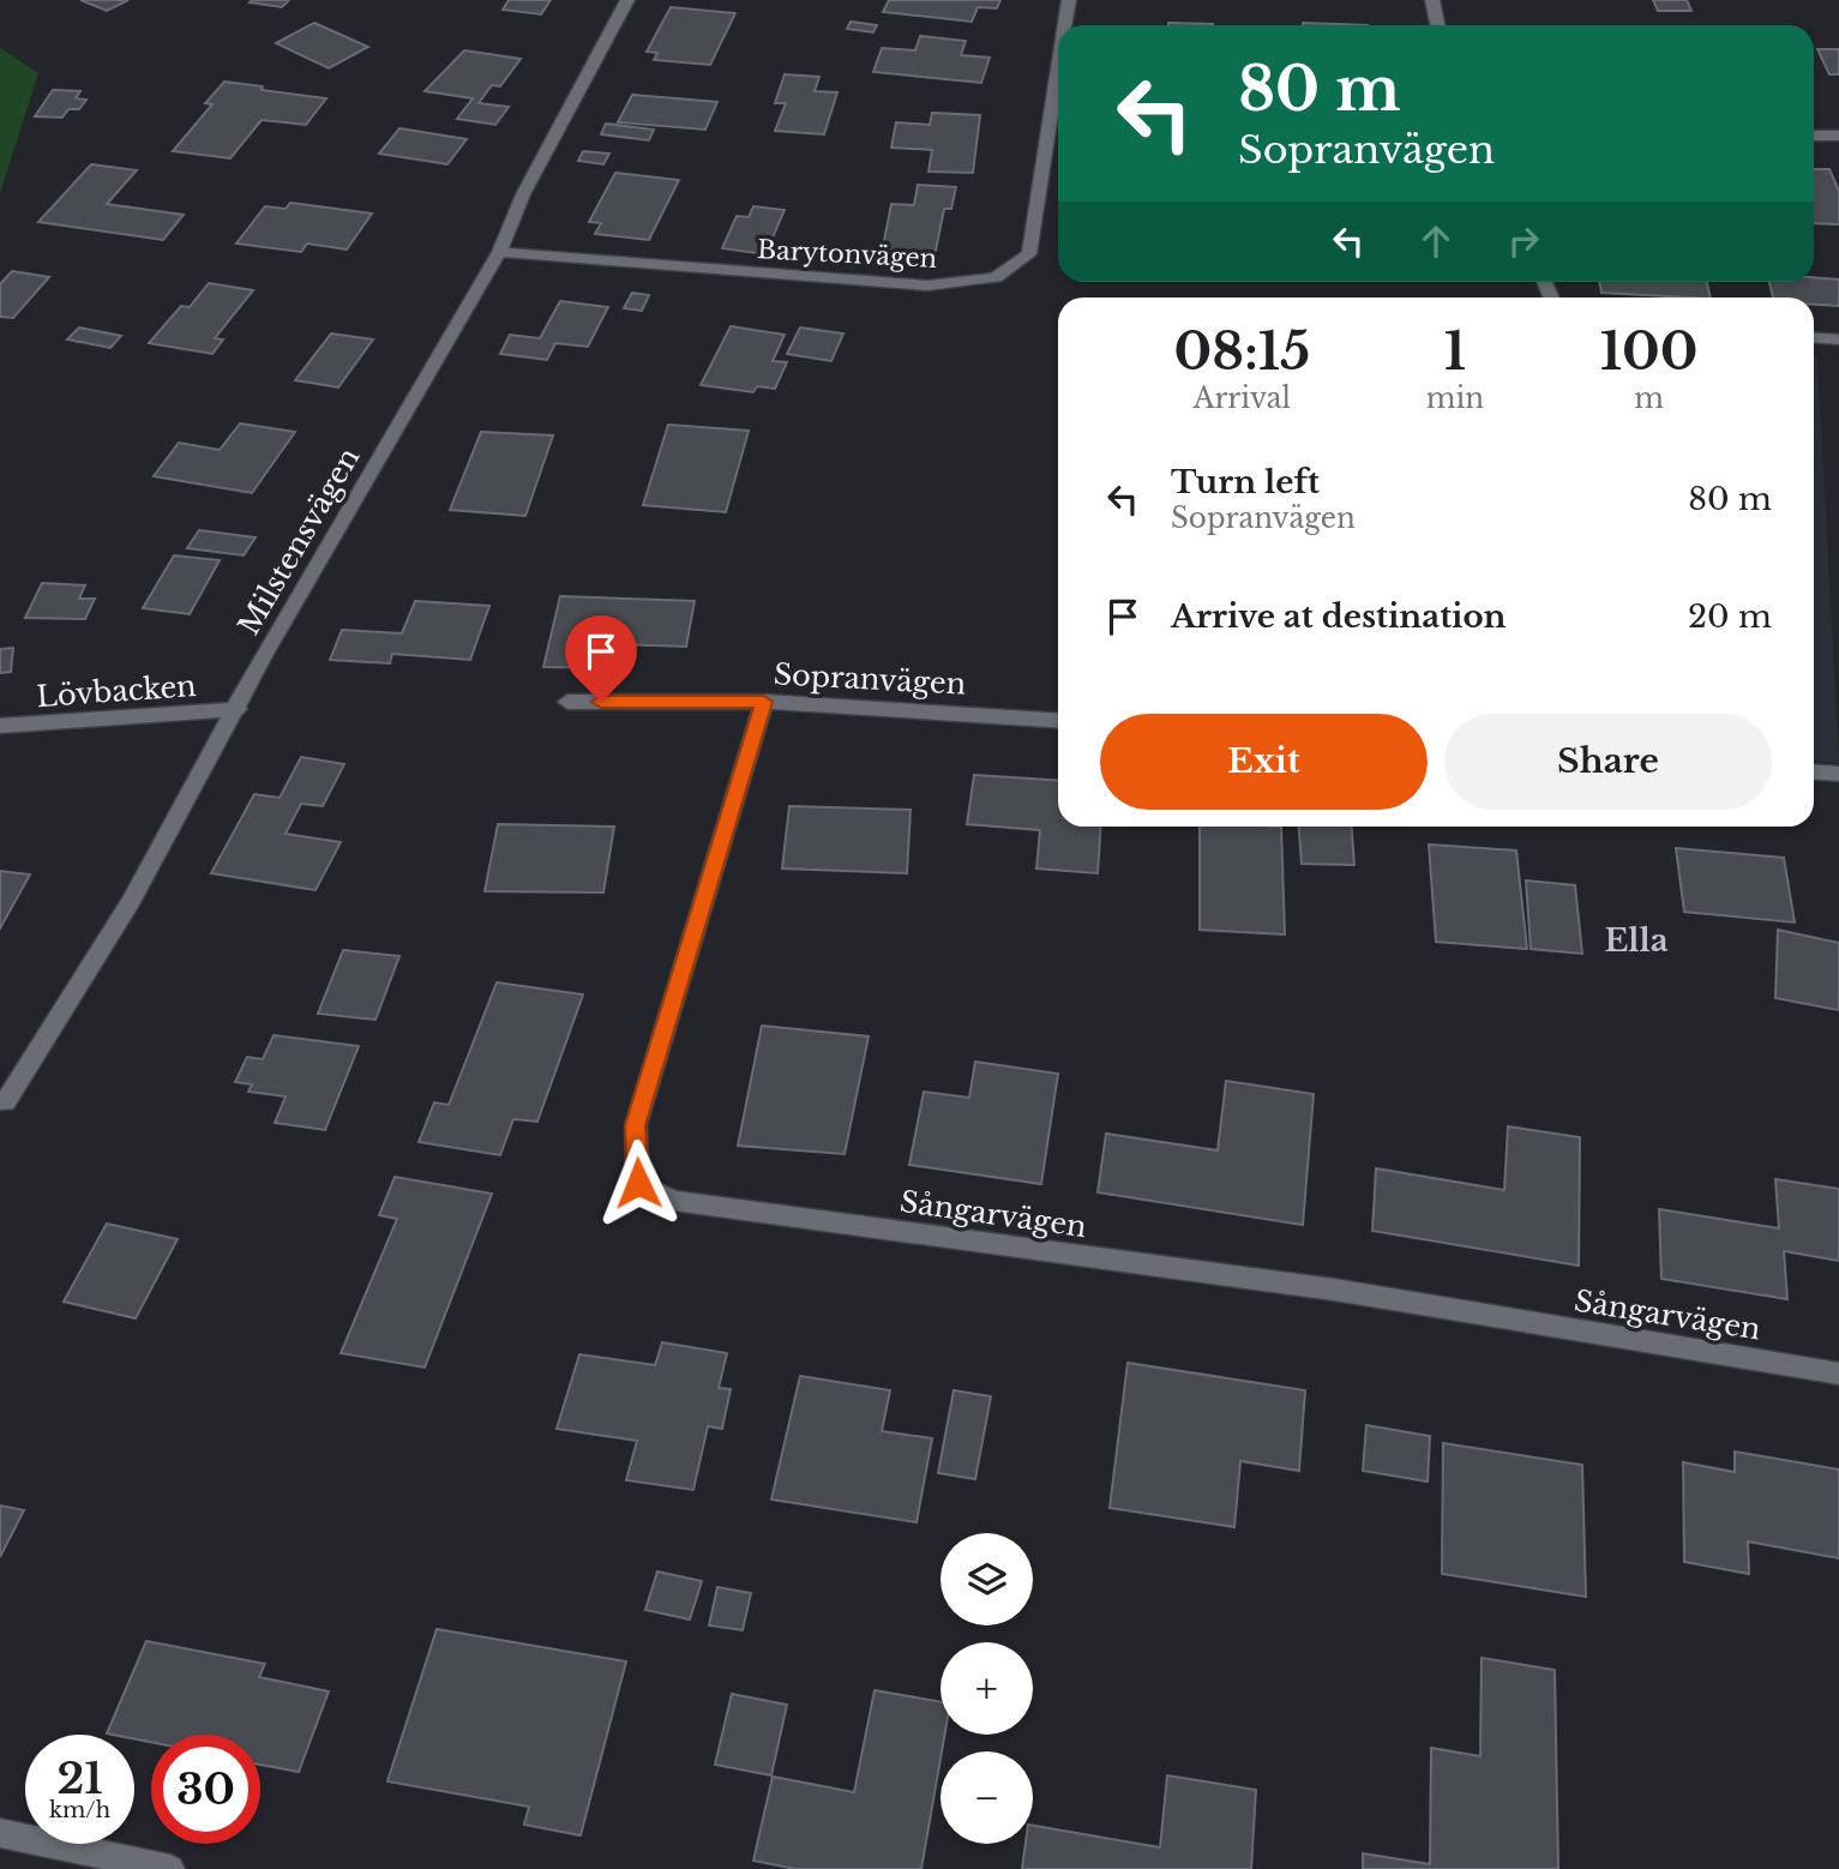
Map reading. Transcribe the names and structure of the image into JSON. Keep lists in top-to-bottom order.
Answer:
{
  "streets": {
    "street": [
      "Barytonvägen",
      "Milstensvägen",
      "Sopranvägen",
      "Lövbacken",
      "Sångarvägen"
    ]
  },
  "crossings": [
    ["Barytonvägen", "Milstensvägen"],
    ["Milstensvägen", "Lövbacken"],
    ["Sopranvägen", "Sångarvägen"]
  ],
  "districts": ["Ella"],
  "page": {
    "turn": ["80 m", "Sopranvägen"],
    "eta": [
      "08:15",
      "Arrival",
      "1",
      "min",
      "100",
      "m"
    ],
    "list": [
      {
        "name": "Turn left",
        "note": "Sopranvägen",
        "value": "80 m"
      },
      {
        "name": "Arrive at destination",
        "value": "20 m"
      }
    ],
    "buttons": ["Exit", "Share"],
    "map_buttons": ["+", "−"],
    "speed": "21 km/h",
    "limit": "30"
  }
}
